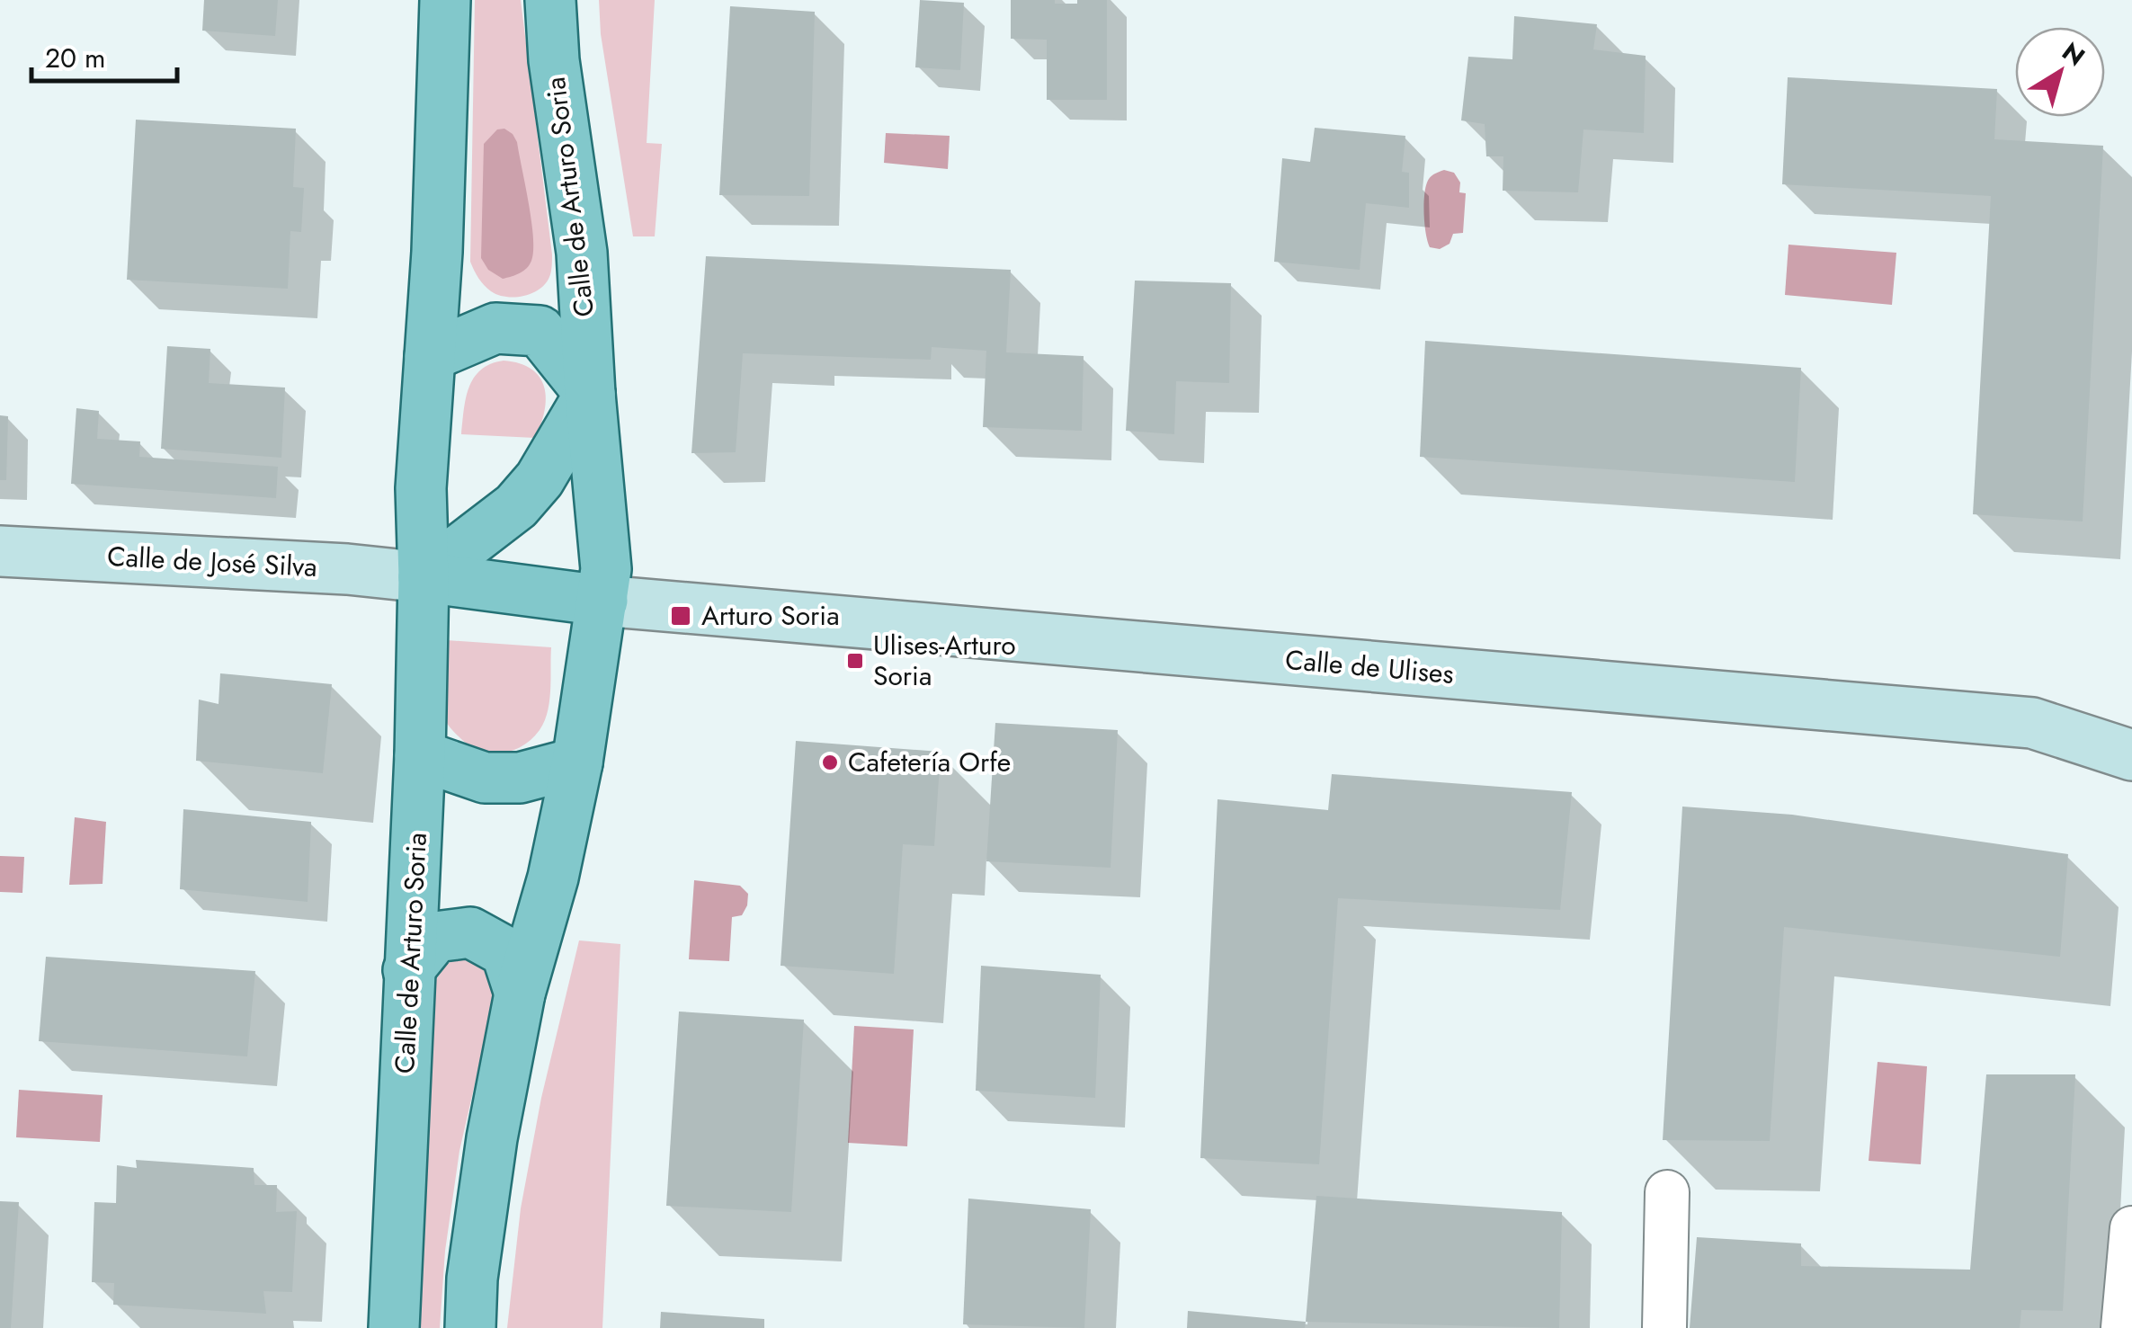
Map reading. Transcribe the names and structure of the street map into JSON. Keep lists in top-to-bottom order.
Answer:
{
  "streets": {
    "main road": ["Calle de Arturo Soria"],
    "street": ["Calle de José Silva", "Calle de Ulises"]
  },
  "crossings": [
    ["Calle de Arturo Soria", "Calle de José Silva"],
    ["Calle de Arturo Soria", "Calle de Ulises"]
  ],
  "places": {
    "transit": ["Arturo Soria", "Ulises-Arturo Soria"],
    "other": ["Cafetería Orfe"]
  },
  "scale_bar": "20 m",
  "north": "top right"
}
